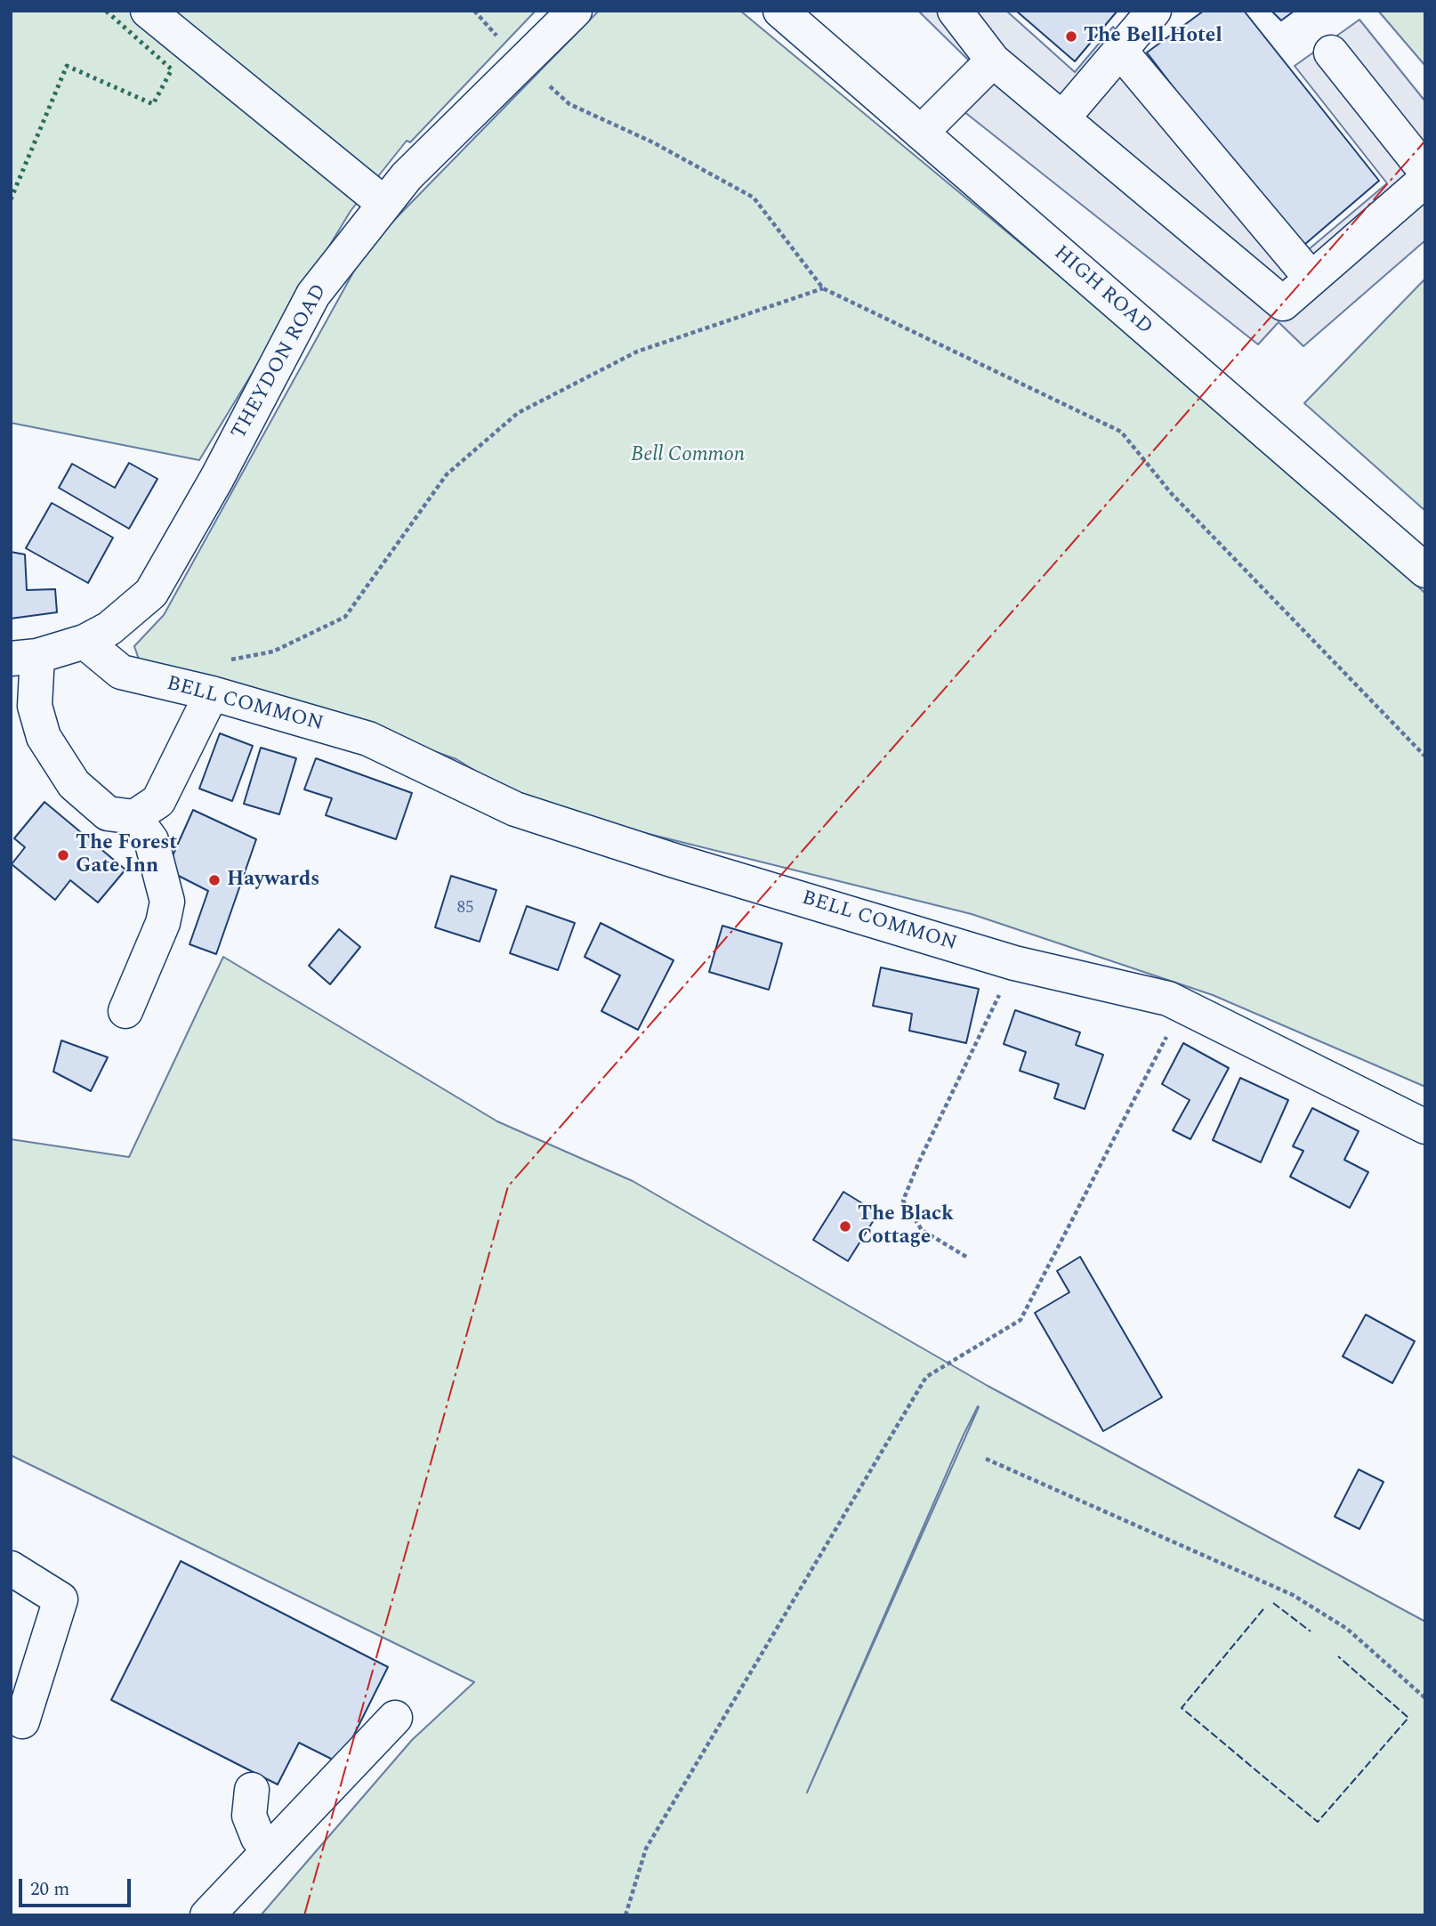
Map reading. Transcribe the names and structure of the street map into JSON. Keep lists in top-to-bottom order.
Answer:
{
  "streets": {
    "street": ["HIGH ROAD", "THEYDON ROAD", "BELL COMMON"]
  },
  "crossings": [
    ["THEYDON ROAD", "BELL COMMON"]
  ],
  "parks": ["Bell Common"],
  "places": [
    "The Bell Hotel",
    "The Forest Gate Inn",
    "Haywards",
    "The Black Cottage"
  ],
  "house_numbers": ["85"],
  "scale_bar": "20 m"
}
